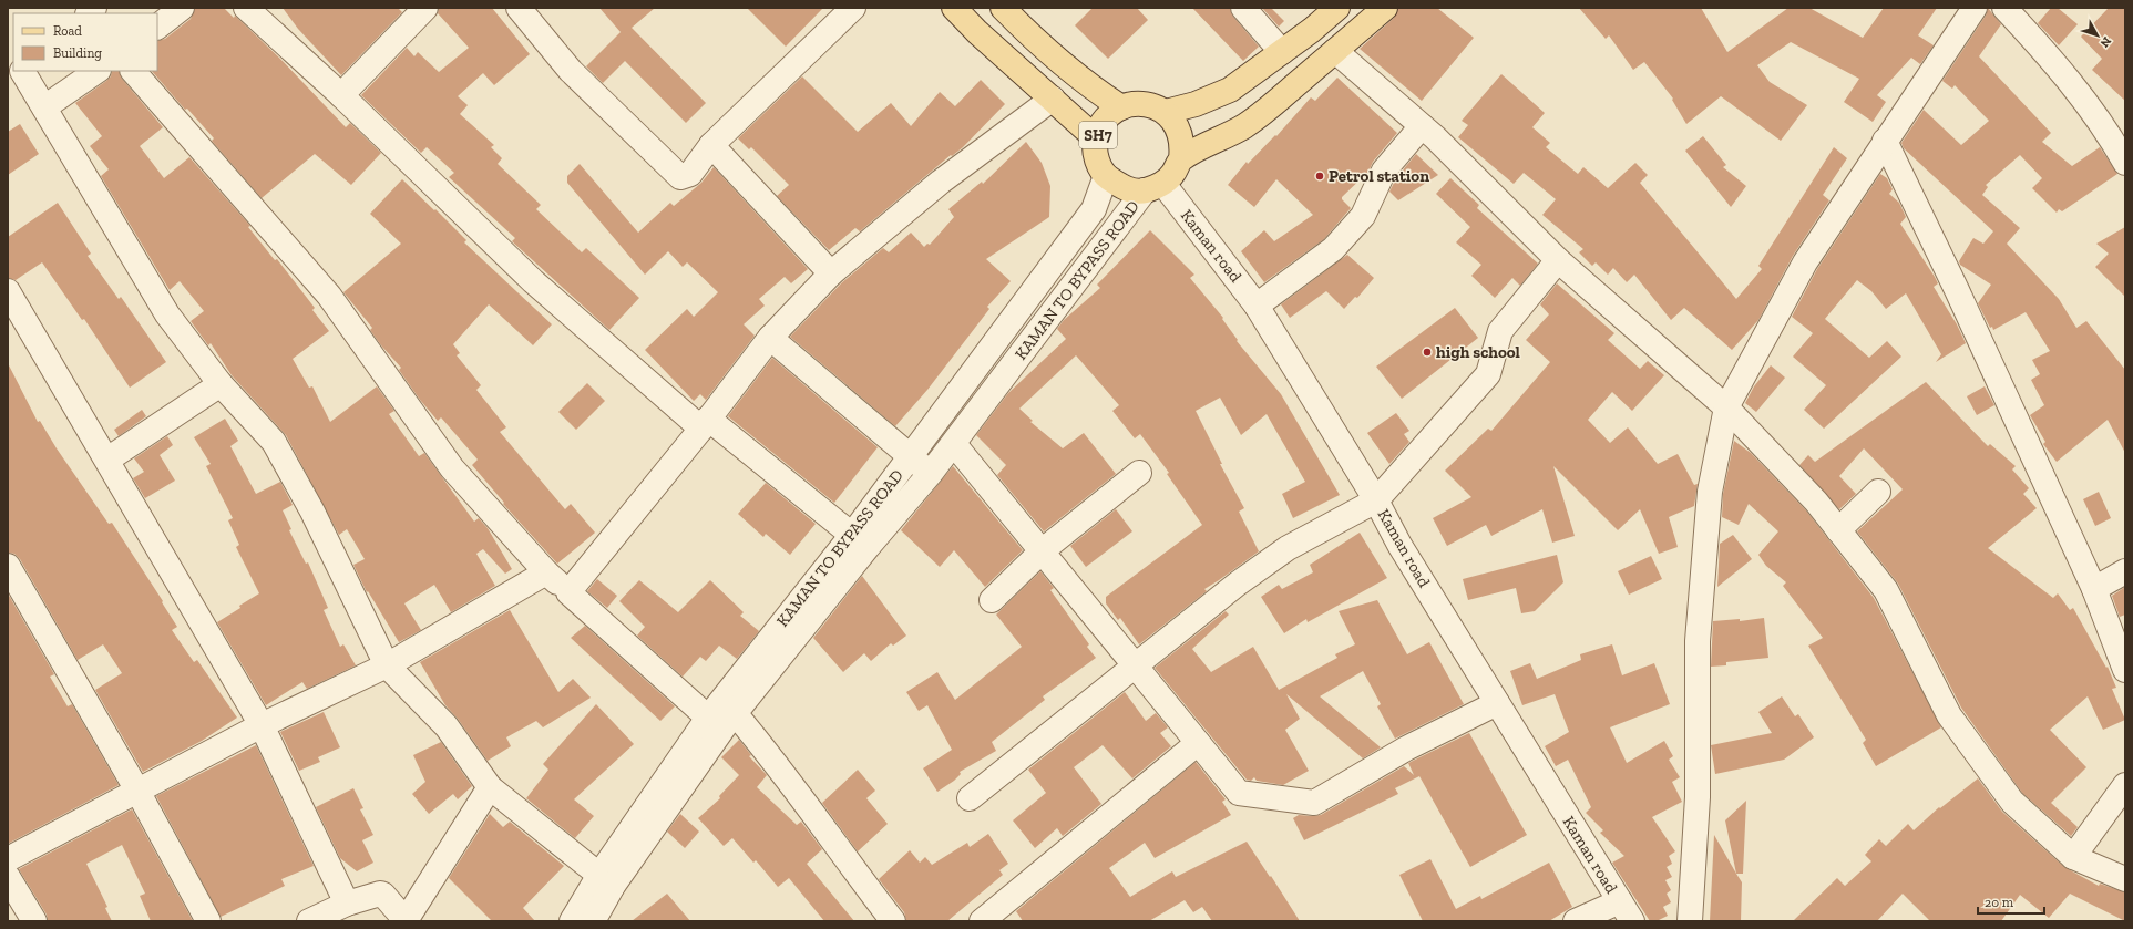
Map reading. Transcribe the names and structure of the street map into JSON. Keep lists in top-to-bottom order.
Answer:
{
  "streets": {
    "main road": ["SH7"],
    "street": ["Kaman road", "KAMAN TO BYPASS ROAD"]
  },
  "crossings": [
    ["SH7", "Kaman road"],
    ["SH7", "KAMAN TO BYPASS ROAD"],
    ["Kaman road", "KAMAN TO BYPASS ROAD"]
  ],
  "places": ["Petrol station", "high school"],
  "legend": ["Road", "Building"],
  "scale_bar": "20 m",
  "north": "bottom right"
}
